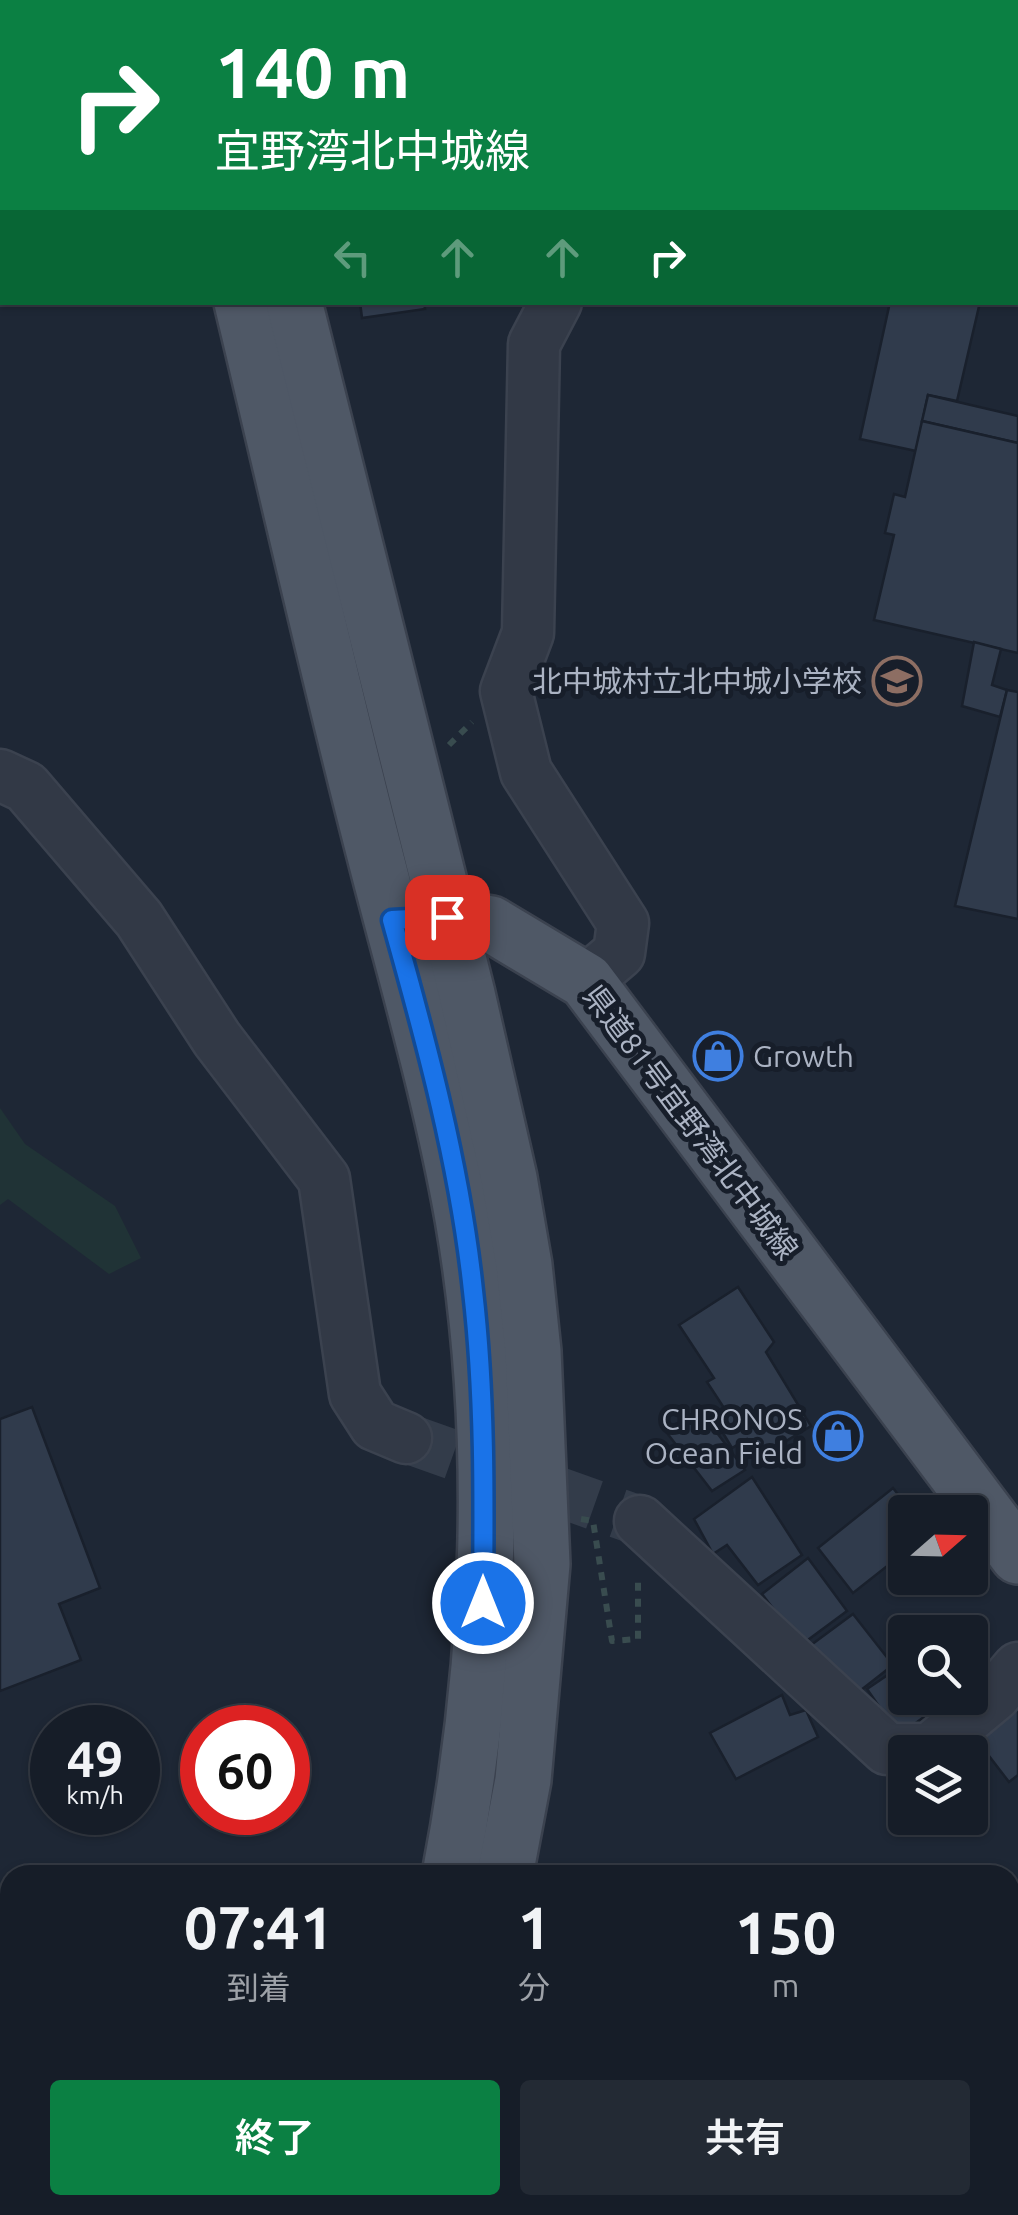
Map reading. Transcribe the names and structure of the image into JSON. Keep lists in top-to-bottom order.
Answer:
{
  "streets": {
    "main road": ["県道81号宜野湾北中城線"]
  },
  "places": {
    "school or university": ["北中城村立北中城小学校"],
    "shop": ["Growth", "CHRONOS Ocean Field"]
  },
  "north": "right",
  "page": {
    "turn": ["140 m", "宜野湾北中城線"],
    "speed": "49 km/h",
    "limit": "60",
    "eta": [
      "07:41",
      "到着",
      "1",
      "分",
      "150",
      "m"
    ],
    "buttons": ["終了", "共有"]
  }
}
